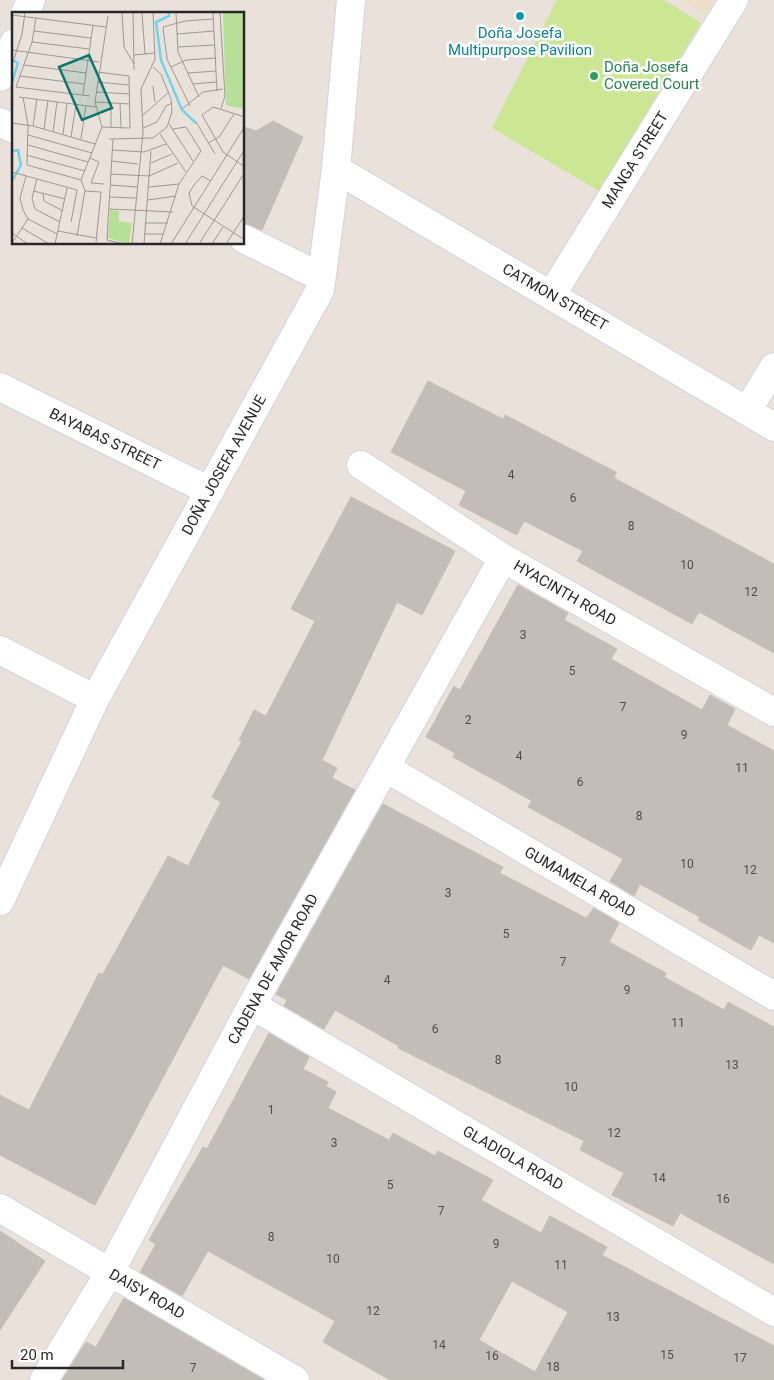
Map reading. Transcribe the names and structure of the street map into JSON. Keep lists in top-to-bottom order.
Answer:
{
  "streets": {
    "street": [
      "MANGA STREET",
      "CATMON STREET",
      "BAYABAS STREET",
      "DOÑA JOSEFA AVENUE",
      "HYACINTH ROAD",
      "GUMAMELA ROAD",
      "CADENA DE AMOR ROAD",
      "GLADIOLA ROAD",
      "DAISY ROAD"
    ]
  },
  "crossings": [
    ["MANGA STREET", "CATMON STREET"],
    ["CATMON STREET", "DOÑA JOSEFA AVENUE"],
    ["BAYABAS STREET", "DOÑA JOSEFA AVENUE"],
    ["HYACINTH ROAD", "CADENA DE AMOR ROAD"],
    ["GUMAMELA ROAD", "CADENA DE AMOR ROAD"],
    ["CADENA DE AMOR ROAD", "GLADIOLA ROAD"],
    ["CADENA DE AMOR ROAD", "DAISY ROAD"]
  ],
  "places": ["Doña Josefa Multipurpose Pavilion", "Doña Josefa Covered Court"],
  "house_numbers": [
    "4",
    "6",
    "8",
    "10",
    "12",
    "3",
    "5",
    "7",
    "2",
    "9",
    "4",
    "11",
    "6",
    "8",
    "10",
    "12",
    "3",
    "5",
    "7",
    "4",
    "9",
    "11",
    "6",
    "8",
    "13",
    "10",
    "1",
    "12",
    "3",
    "14",
    "5",
    "16",
    "7",
    "8",
    "9",
    "10",
    "11",
    "12",
    "13",
    "14",
    "15",
    "16",
    "17",
    "18",
    "7"
  ],
  "scale_bar": "20 m"
}
